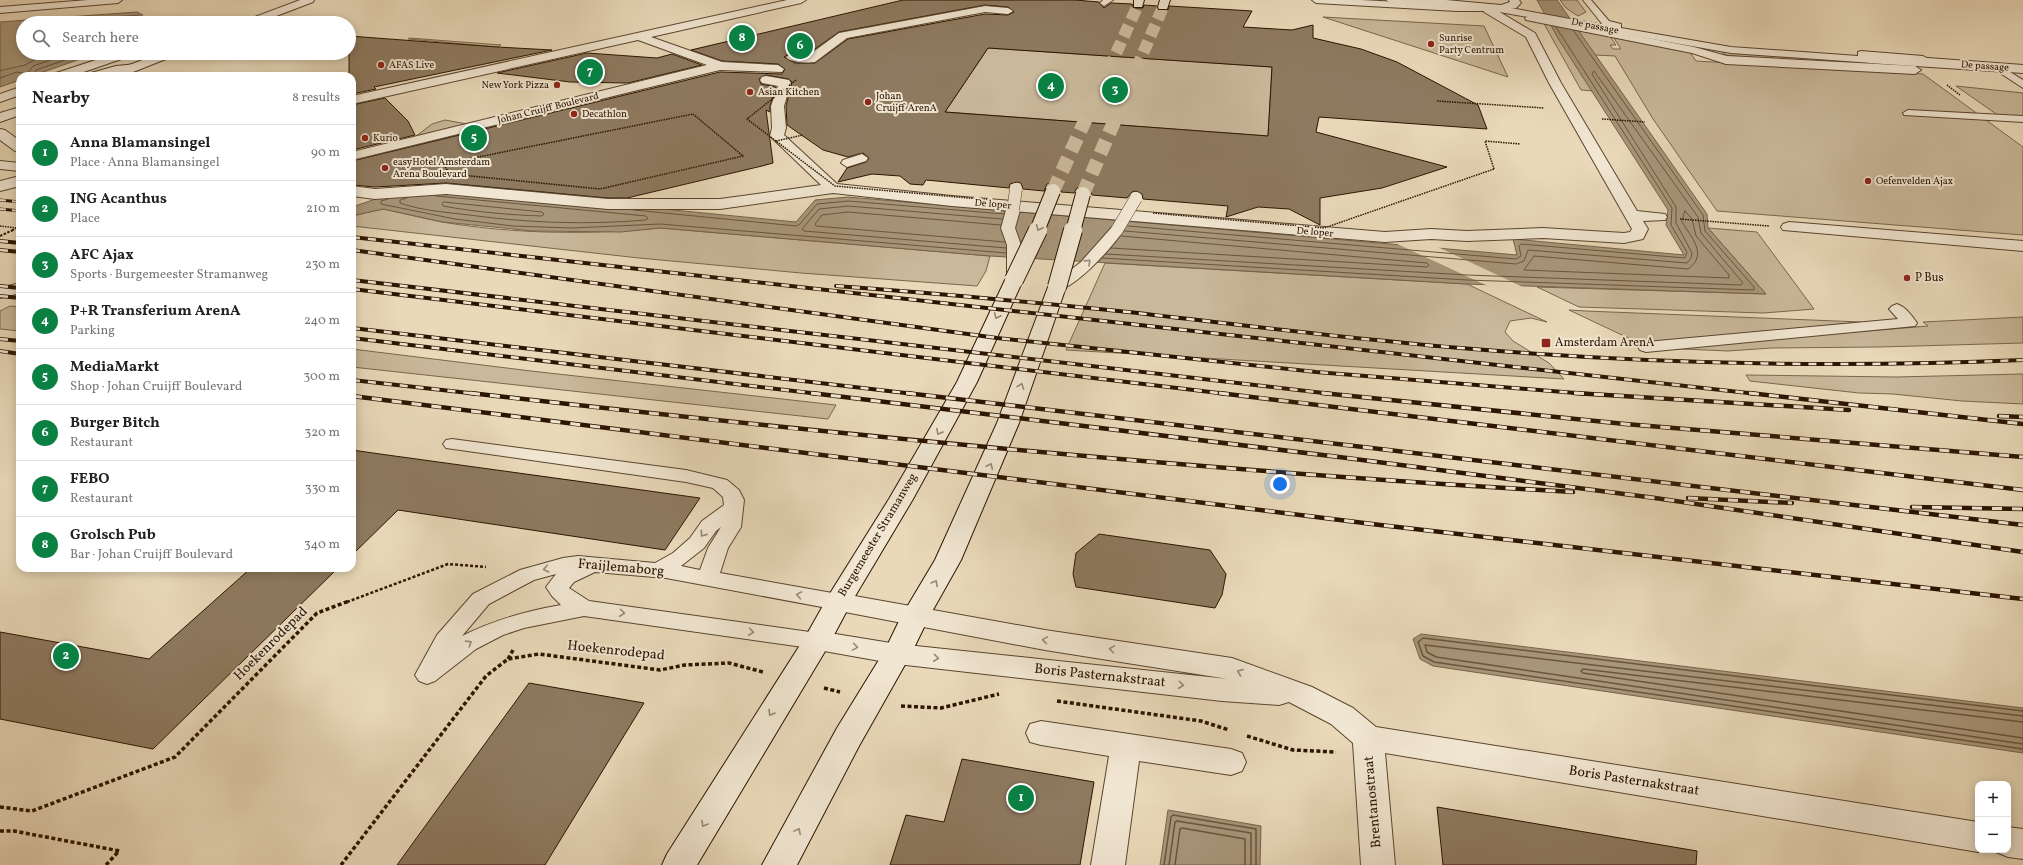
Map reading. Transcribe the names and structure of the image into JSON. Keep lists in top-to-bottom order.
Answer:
{
  "streets": {
    "street": [
      "De passage",
      "Johan Cruijff Boulevard",
      "De loper",
      "Burgemeester Stramanweg",
      "Boris Pasternakstraat",
      "Brentanostraat"
    ],
    "lane": ["Fraijlemaborg"],
    "path": ["Hoekenrodepad"]
  },
  "crossings": [
    ["Burgemeester Stramanweg", "Fraijlemaborg"],
    ["Burgemeester Stramanweg", "Hoekenrodepad"],
    ["Burgemeester Stramanweg", "Boris Pasternakstraat"],
    ["Fraijlemaborg", "Hoekenrodepad"],
    ["Fraijlemaborg", "Boris Pasternakstraat"],
    ["Boris Pasternakstraat", "Brentanostraat"]
  ],
  "places": {
    "other": [
      "Sunrise Party Centrum",
      "AFAS Live",
      "New York Pizza",
      "Asian Kitchen",
      "Johan Cruijff ArenA",
      "Decathlon",
      "Kurio",
      "easyHotel Amsterdam Arena Boulevard",
      "Oefenvelden Ajax",
      "P Bus"
    ],
    "transit": ["Amsterdam ArenA"]
  },
  "page": {
    "search": "Search here",
    "pins": [
      "8",
      "6",
      "7",
      "4",
      "3",
      "5",
      "2",
      "1"
    ],
    "heading": ["Nearby", "8 results"],
    "list": [
      {
        "mark": "1",
        "name": "Anna Blamansingel",
        "note": "Place · Anna Blamansingel",
        "value": "90 m"
      },
      {
        "mark": "2",
        "name": "ING Acanthus",
        "note": "Place",
        "value": "210 m"
      },
      {
        "mark": "3",
        "name": "AFC Ajax",
        "note": "Sports · Burgemeester Stramanweg",
        "value": "230 m"
      },
      {
        "mark": "4",
        "name": "P+R Transferium ArenA",
        "note": "Parking",
        "value": "240 m"
      },
      {
        "mark": "5",
        "name": "MediaMarkt",
        "note": "Shop · Johan Cruijff Boulevard",
        "value": "300 m"
      },
      {
        "mark": "6",
        "name": "Burger Bitch",
        "note": "Restaurant",
        "value": "320 m"
      },
      {
        "mark": "7",
        "name": "FEBO",
        "note": "Restaurant",
        "value": "330 m"
      },
      {
        "mark": "8",
        "name": "Grolsch Pub",
        "note": "Bar · Johan Cruijff Boulevard",
        "value": "340 m"
      }
    ],
    "map_buttons": ["+", "−"]
  }
}
